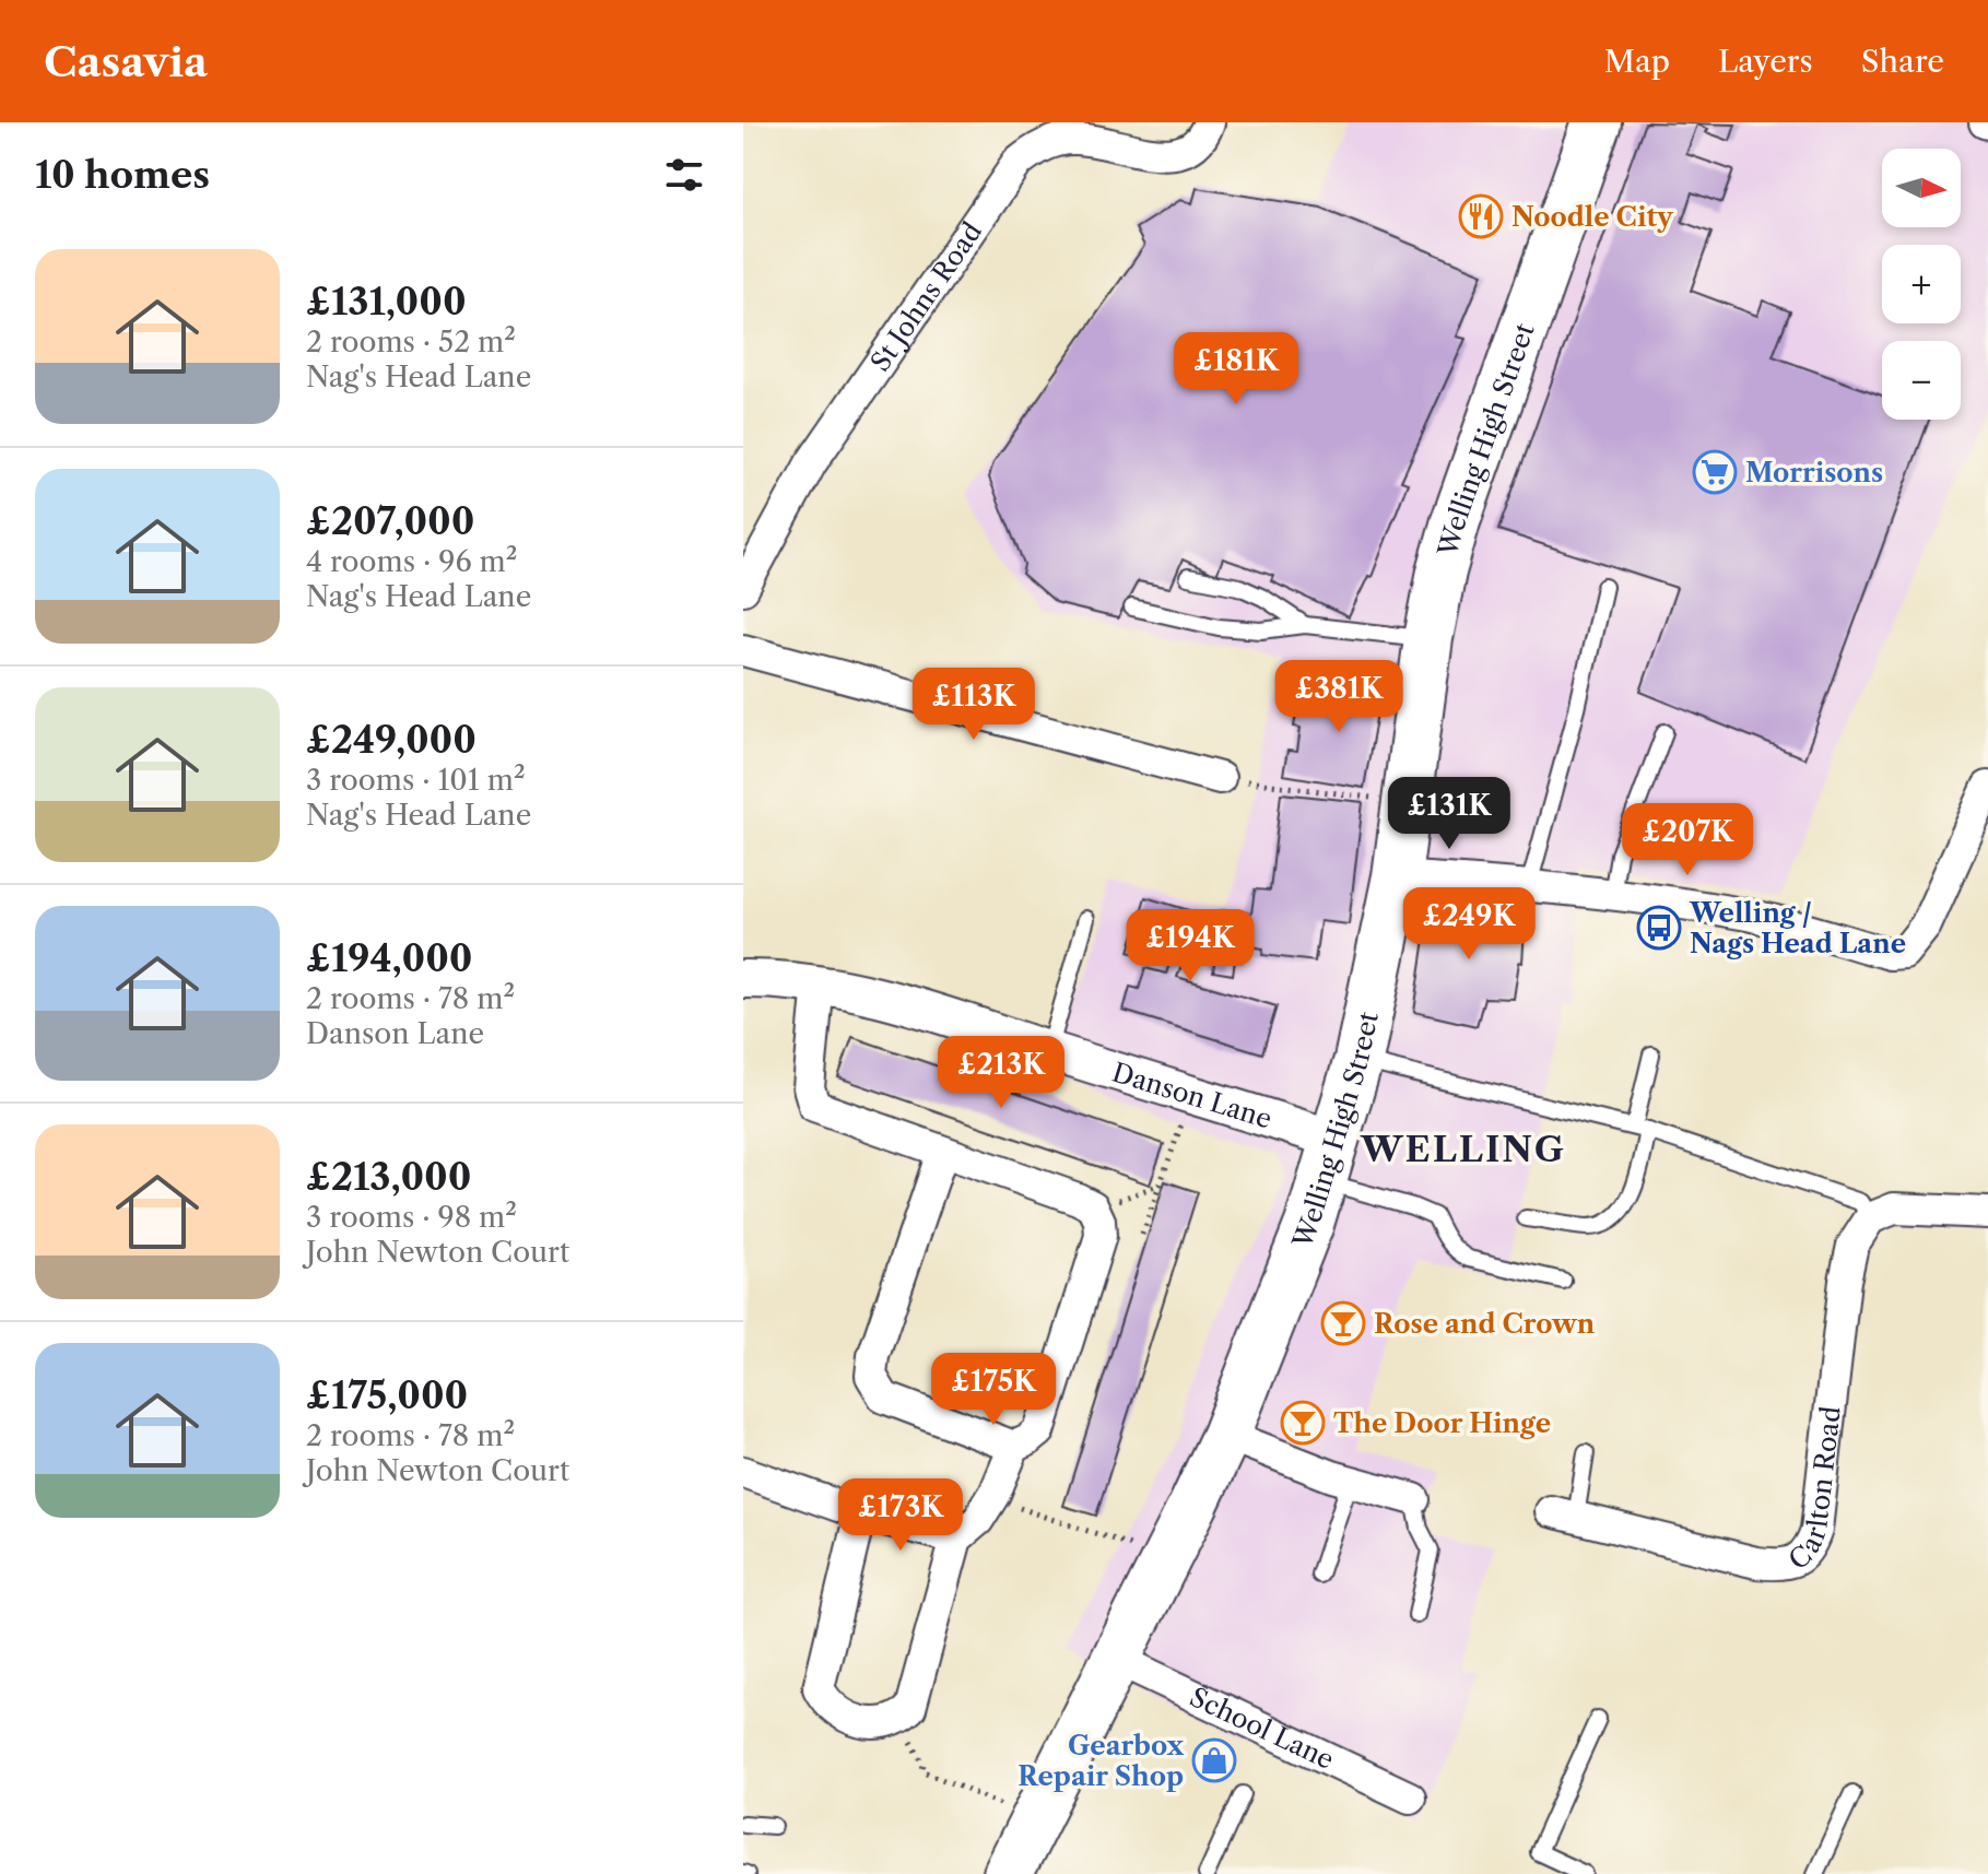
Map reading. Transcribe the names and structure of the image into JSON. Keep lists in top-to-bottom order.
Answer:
{
  "streets": {
    "main road": ["Welling High Street"],
    "street": [
      "St Johns Road",
      "Danson Lane",
      "Carlton Road",
      "School Lane"
    ]
  },
  "crossings": [
    ["Welling High Street", "Danson Lane"],
    ["Welling High Street", "School Lane"]
  ],
  "districts": ["WELLING"],
  "places": {
    "restaurant": ["Noodle City"],
    "supermarket": ["Morrisons"],
    "bus stop": ["Welling / Nags Head Lane"],
    "bar": ["Rose and Crown", "The Door Hinge"],
    "shop": ["Gearbox Repair Shop"]
  },
  "north": "right",
  "page": {
    "header": "Casavia",
    "nav": ["Map", "Layers", "Share"],
    "heading": "10 homes",
    "map_buttons": ["+", "−"],
    "list": [
      {
        "name": "£131,000",
        "note": "2 rooms · 52 m² · Nag's Head Lane"
      },
      {
        "name": "£207,000",
        "note": "4 rooms · 96 m² · Nag's Head Lane"
      },
      {
        "name": "£249,000",
        "note": "3 rooms · 101 m² · Nag's Head Lane"
      },
      {
        "name": "£194,000",
        "note": "2 rooms · 78 m² · Danson Lane"
      },
      {
        "name": "£213,000",
        "note": "3 rooms · 98 m² · John Newton Court"
      },
      {
        "name": "£175,000",
        "note": "2 rooms · 78 m² · John Newton Court"
      }
    ],
    "price": [
      "£181K",
      "£381K",
      "£113K",
      "£131K",
      "£207K",
      "£249K",
      "£194K",
      "£213K",
      "£175K",
      "£173K"
    ]
  }
}
